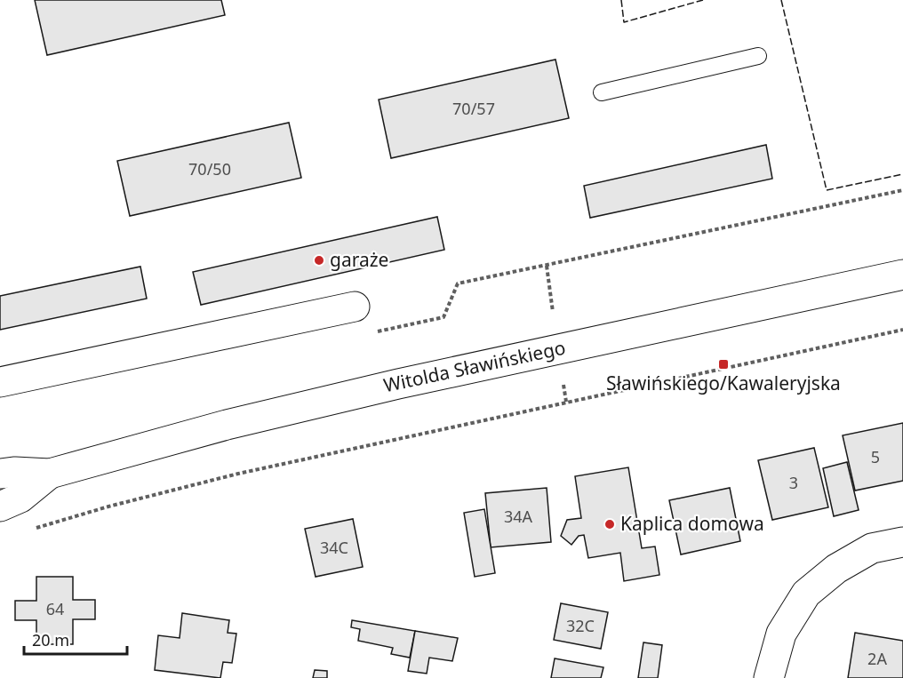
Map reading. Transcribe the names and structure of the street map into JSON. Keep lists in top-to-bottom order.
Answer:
{
  "streets": {
    "main road": ["Witolda Sławińskiego"]
  },
  "places": {
    "other": ["garaże", "Kaplica domowa"],
    "transit": ["Sławińskiego/Kawaleryjska"]
  },
  "house_numbers": [
    "70/57",
    "70/50",
    "5",
    "3",
    "34A",
    "34C",
    "64",
    "32C",
    "2A"
  ],
  "scale_bar": "20 m"
}
